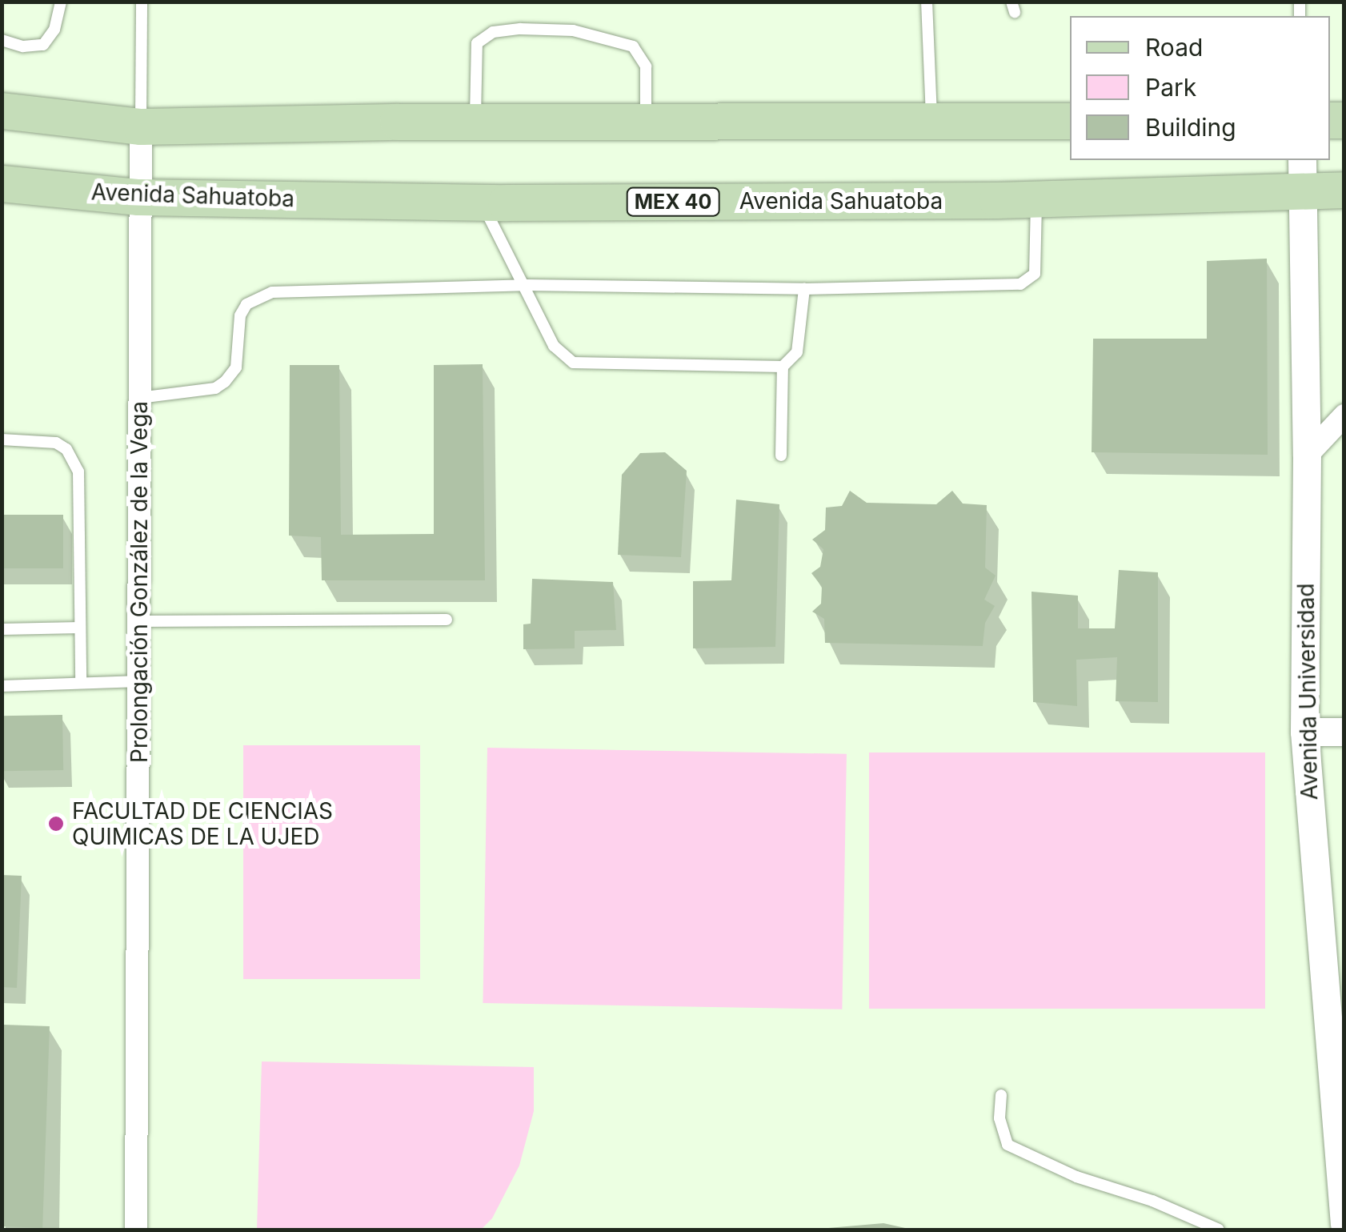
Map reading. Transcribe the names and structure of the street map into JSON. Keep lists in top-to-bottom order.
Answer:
{
  "streets": {
    "main road": ["Avenida Sahuatoba", "MEX 40"],
    "street": ["Prolongación González de la Vega", "Avenida Universidad"]
  },
  "crossings": [
    ["Avenida Sahuatoba", "Prolongación González de la Vega"],
    ["Avenida Sahuatoba", "Avenida Universidad"]
  ],
  "places": ["FACULTAD DE CIENCIAS QUIMICAS DE LA UJED"],
  "legend": ["Road", "Park", "Building"]
}
